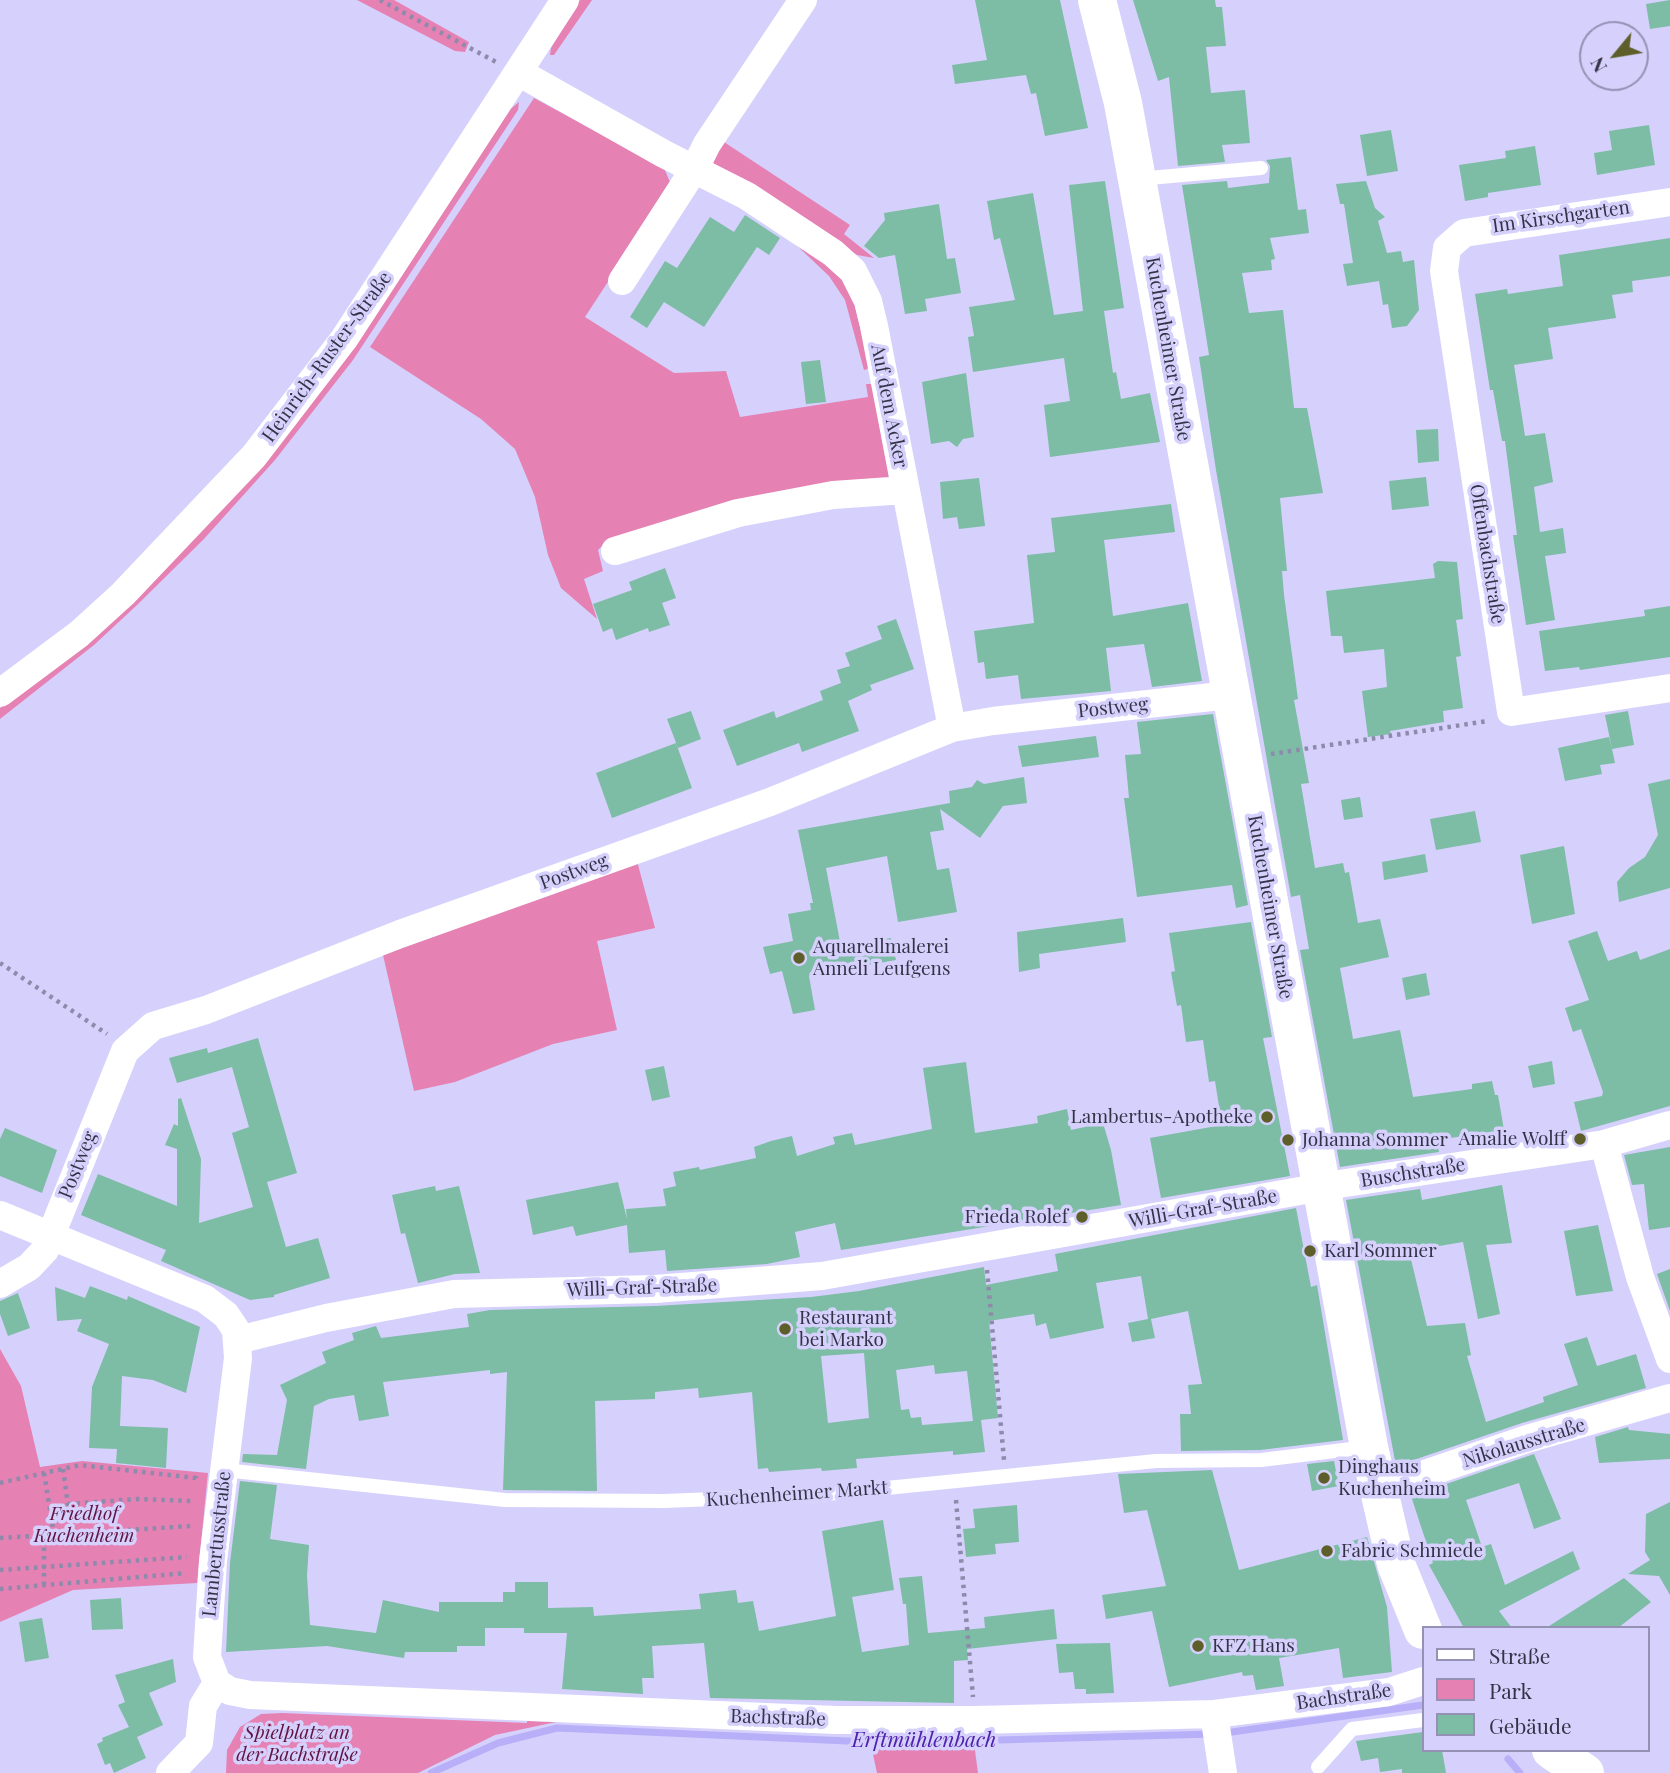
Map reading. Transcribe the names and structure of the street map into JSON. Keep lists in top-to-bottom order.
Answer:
{
  "streets": {
    "main road": ["Kuchenheimer Straße"],
    "street": [
      "Im Kirschgarten",
      "Heinrich-Ruster-Straße",
      "Auf dem Acker",
      "Offenbachstraße",
      "Postweg",
      "Buschstraße",
      "Willi-Graf-Straße",
      "Nikolausstraße",
      "Lambertusstraße",
      "Bachstraße"
    ],
    "lane": ["Kuchenheimer Markt"]
  },
  "crossings": [
    ["Im Kirschgarten", "Offenbachstraße"],
    ["Kuchenheimer Straße", "Postweg"],
    ["Kuchenheimer Straße", "Buschstraße"],
    ["Kuchenheimer Straße", "Willi-Graf-Straße"],
    ["Kuchenheimer Straße", "Nikolausstraße"],
    ["Kuchenheimer Straße", "Kuchenheimer Markt"],
    ["Heinrich-Ruster-Straße", "Auf dem Acker"],
    ["Auf dem Acker", "Postweg"],
    ["Buschstraße", "Willi-Graf-Straße"],
    ["Willi-Graf-Straße", "Lambertusstraße"],
    ["Kuchenheimer Markt", "Lambertusstraße"],
    ["Lambertusstraße", "Bachstraße"]
  ],
  "water": ["Erftmühlenbach"],
  "parks": ["Friedhof Kuchenheim", "Spielplatz an der Bachstraße"],
  "places": [
    "Aquarellmalerei Anneli Leufgens",
    "Lambertus-Apotheke",
    "Amalie Wolff",
    "Johanna Sommer",
    "Frieda Rolef",
    "Karl Sommer",
    "Restaurant bei Marko",
    "Dinghaus Kuchenheim",
    "Fabric Schmiede",
    "KFZ Hans"
  ],
  "legend": ["Straße", "Park", "Gebäude"],
  "north": "bottom left"
}
